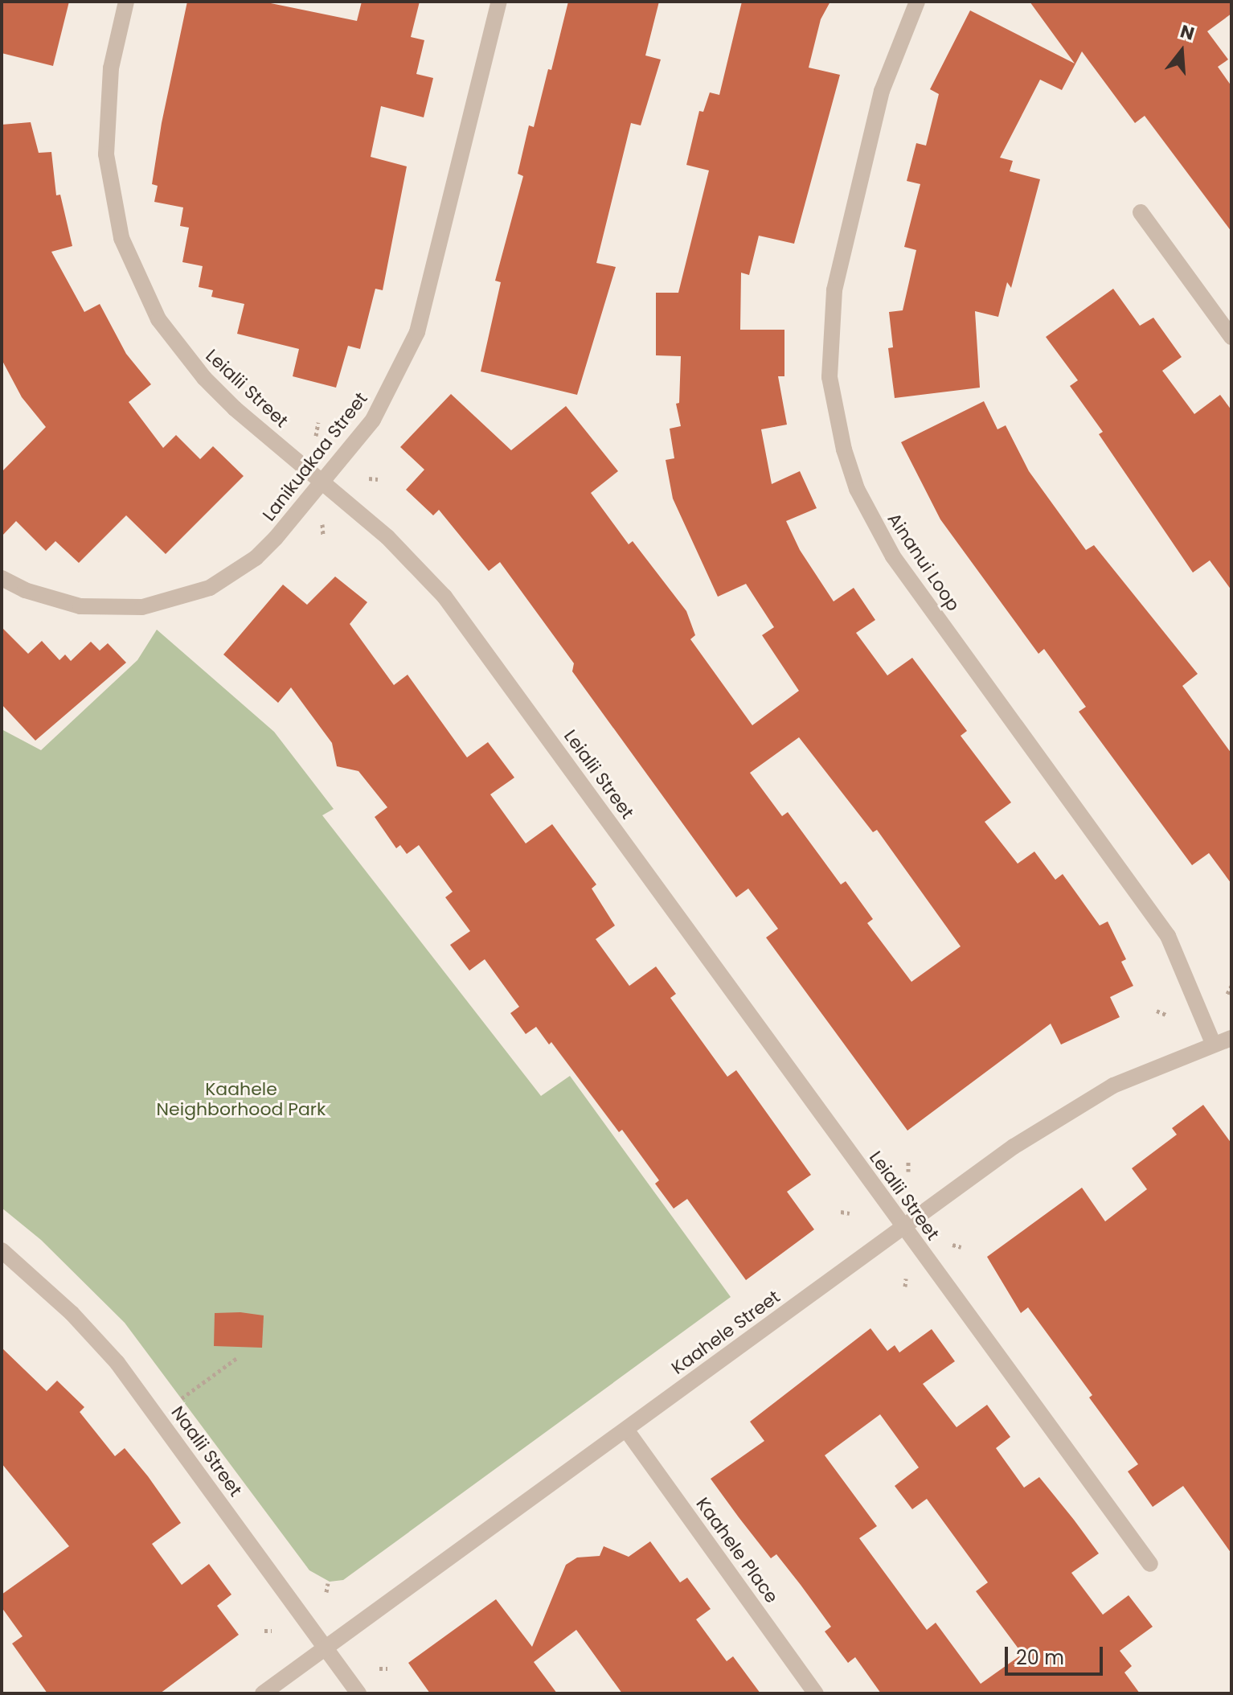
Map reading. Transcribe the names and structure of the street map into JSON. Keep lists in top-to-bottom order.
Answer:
{
  "streets": {
    "street": [
      "Leialii Street",
      "Lanikuakaa Street",
      "Ainanui Loop",
      "Kaahele Street",
      "Naalii Street",
      "Kaahele Place"
    ]
  },
  "crossings": [
    ["Leialii Street", "Lanikuakaa Street"],
    ["Leialii Street", "Kaahele Street"],
    ["Ainanui Loop", "Kaahele Street"],
    ["Kaahele Street", "Naalii Street"],
    ["Kaahele Street", "Kaahele Place"]
  ],
  "parks": ["Kaahele Neighborhood Park"],
  "scale_bar": "20 m",
  "north": "top"
}
